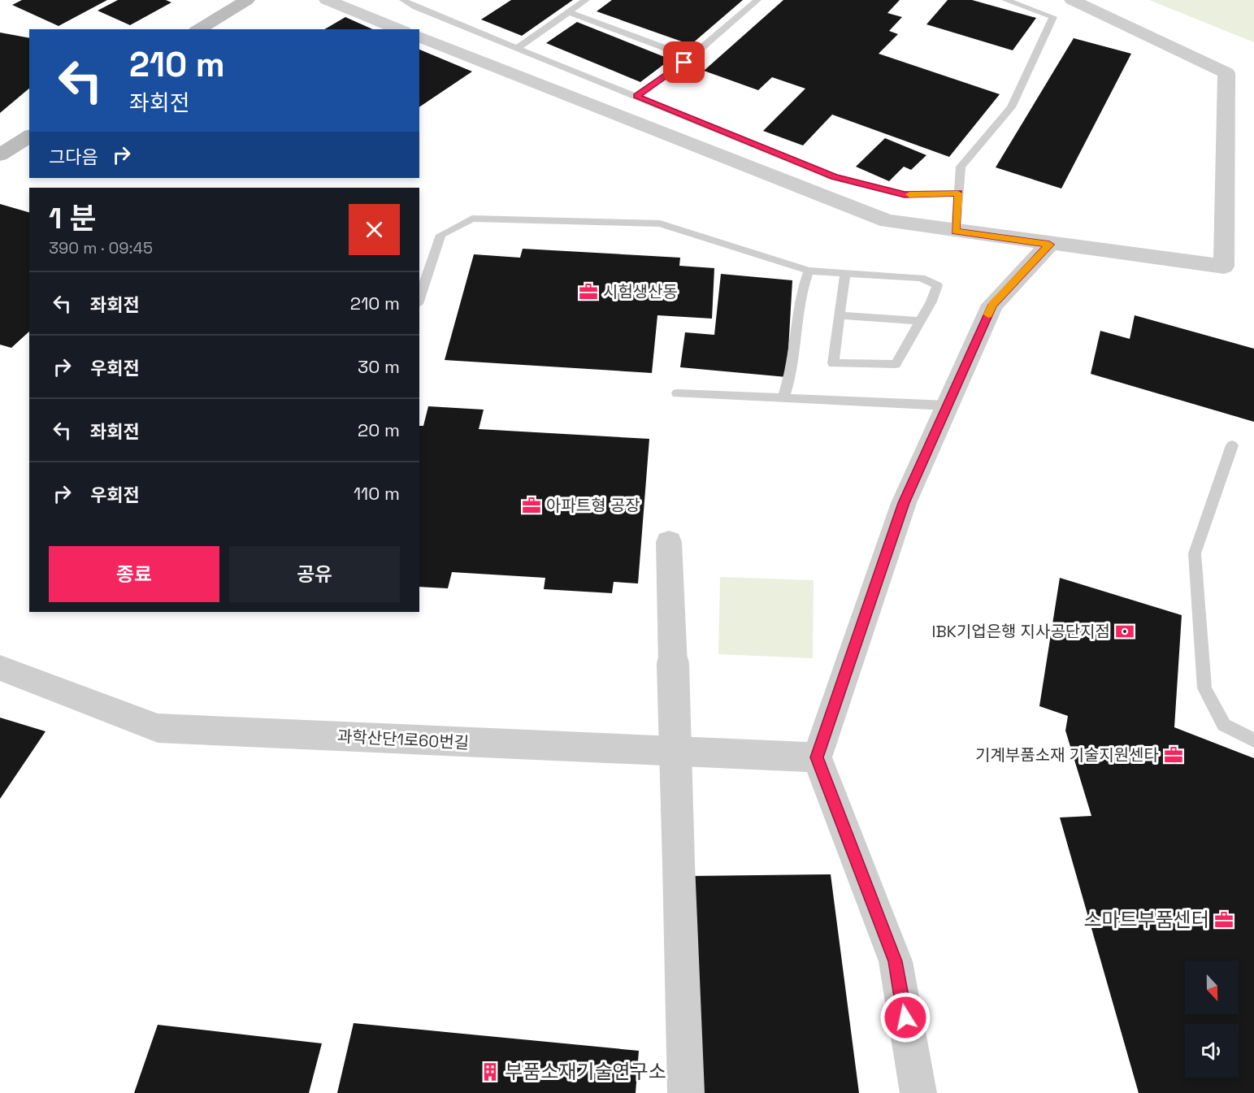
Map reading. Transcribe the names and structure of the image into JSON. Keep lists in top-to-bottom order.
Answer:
{
  "streets": {
    "street": ["과학산단1로60번길"]
  },
  "places": {
    "office": [
      "시험생산동",
      "아파트형 공장",
      "기계부품소재 기술지원센타",
      "스마트부품센터"
    ],
    "bank": ["IBK기업은행 지사공단지점"],
    "building": ["부품소재기술연구소"]
  },
  "north": "bottom",
  "page": {
    "turn": ["210 m", "좌회전"],
    "then": "그다음",
    "heading": ["1 분", "390 m · 09:45"],
    "list": [
      {
        "name": "좌회전",
        "value": "210 m"
      },
      {
        "name": "우회전",
        "value": "30 m"
      },
      {
        "name": "좌회전",
        "value": "20 m"
      },
      {
        "name": "우회전",
        "value": "110 m"
      }
    ],
    "buttons": ["종료", "공유"]
  }
}
